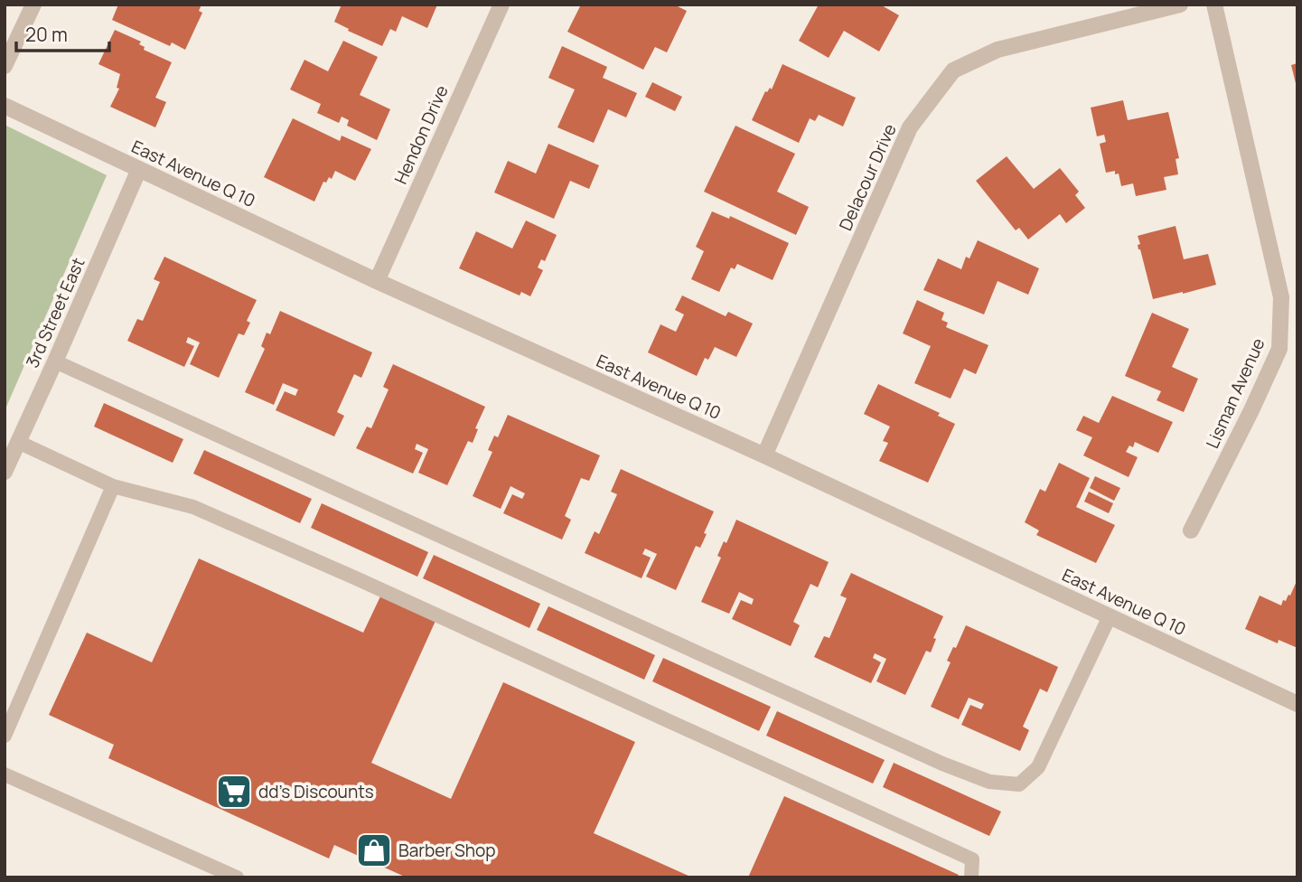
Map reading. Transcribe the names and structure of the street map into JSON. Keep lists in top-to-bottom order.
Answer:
{
  "streets": {
    "street": [
      "Hendon Drive",
      "East Avenue Q 10",
      "Delacour Drive",
      "3rd Street East",
      "Lisman Avenue"
    ]
  },
  "crossings": [
    ["Hendon Drive", "East Avenue Q 10"],
    ["East Avenue Q 10", "Delacour Drive"],
    ["East Avenue Q 10", "3rd Street East"]
  ],
  "places": {
    "supermarket": ["dd's Discounts"],
    "shop": ["Barber Shop"]
  },
  "scale_bar": "20 m"
}
